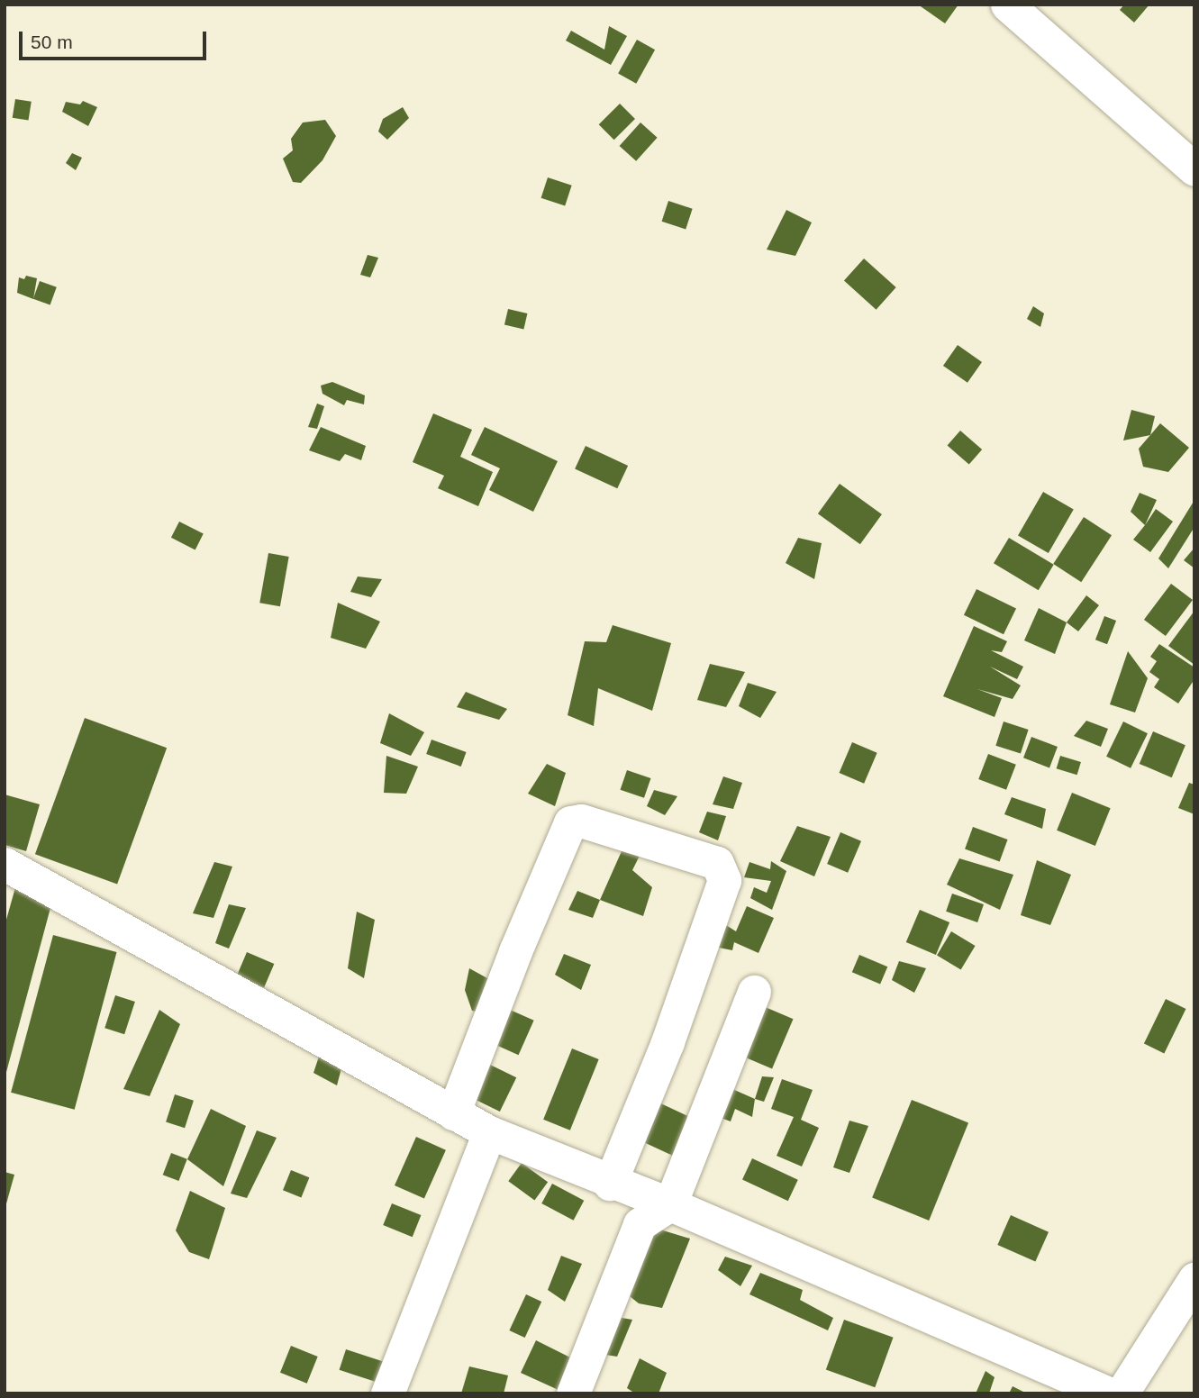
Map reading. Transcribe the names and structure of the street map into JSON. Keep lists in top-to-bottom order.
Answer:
{
  "scale_bar": "50 m"
}
